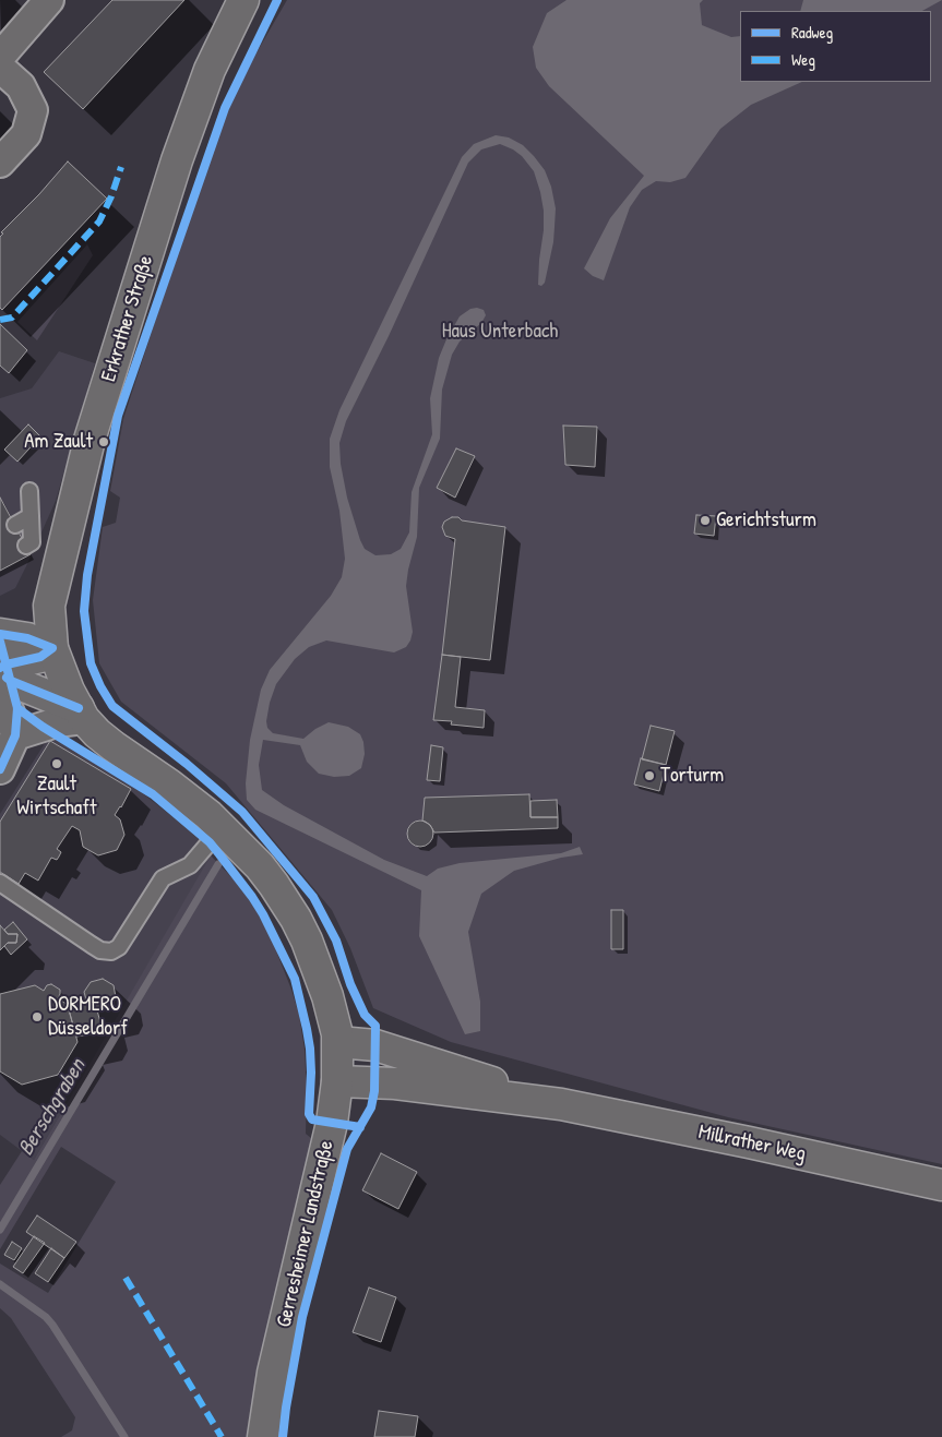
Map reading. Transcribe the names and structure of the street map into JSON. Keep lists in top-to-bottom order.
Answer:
{
  "streets": {
    "main road": ["Erkrather Straße", "Millrather Weg", "Gerresheimer Landstraße"]
  },
  "crossings": [
    ["Erkrather Straße", "Gerresheimer Landstraße"],
    ["Millrather Weg", "Gerresheimer Landstraße"]
  ],
  "water": ["Berschgraben"],
  "parks": ["Haus Unterbach"],
  "places": [
    "Am Zault",
    "Gerichtsturm",
    "Zault Wirtschaft",
    "Torturm",
    "DORMERO Düsseldorf"
  ],
  "legend": ["Radweg", "Weg"]
}
